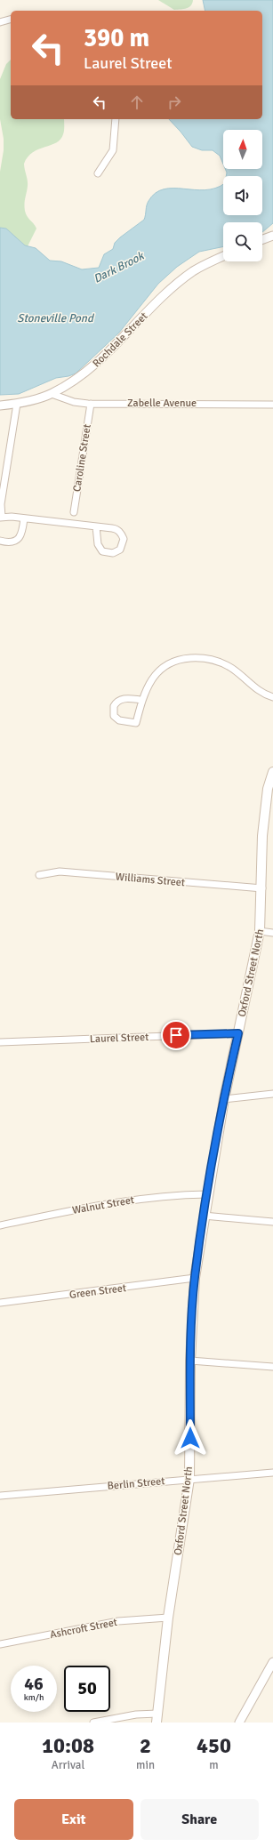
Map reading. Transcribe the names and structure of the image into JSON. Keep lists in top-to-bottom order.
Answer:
{
  "streets": {
    "main road": ["Oxford Street North"],
    "street": [
      "Rochdale Street",
      "Zabelle Avenue",
      "Caroline Street",
      "Williams Street",
      "Laurel Street",
      "Walnut Street",
      "Green Street",
      "Berlin Street",
      "Ashcroft Street"
    ]
  },
  "crossings": [
    ["Rochdale Street", "Zabelle Avenue"],
    ["Zabelle Avenue", "Caroline Street"],
    ["Williams Street", "Oxford Street North"],
    ["Oxford Street North", "Laurel Street"],
    ["Oxford Street North", "Walnut Street"],
    ["Oxford Street North", "Green Street"],
    ["Oxford Street North", "Berlin Street"],
    ["Oxford Street North", "Ashcroft Street"]
  ],
  "water": ["Dark Brook", "Stoneville Pond"],
  "north": "top",
  "page": {
    "turn": ["390 m", "Laurel Street"],
    "speed": "46 km/h",
    "limit": "50",
    "eta": [
      "10:08",
      "Arrival",
      "2",
      "min",
      "450",
      "m"
    ],
    "buttons": ["Exit", "Share"]
  }
}
